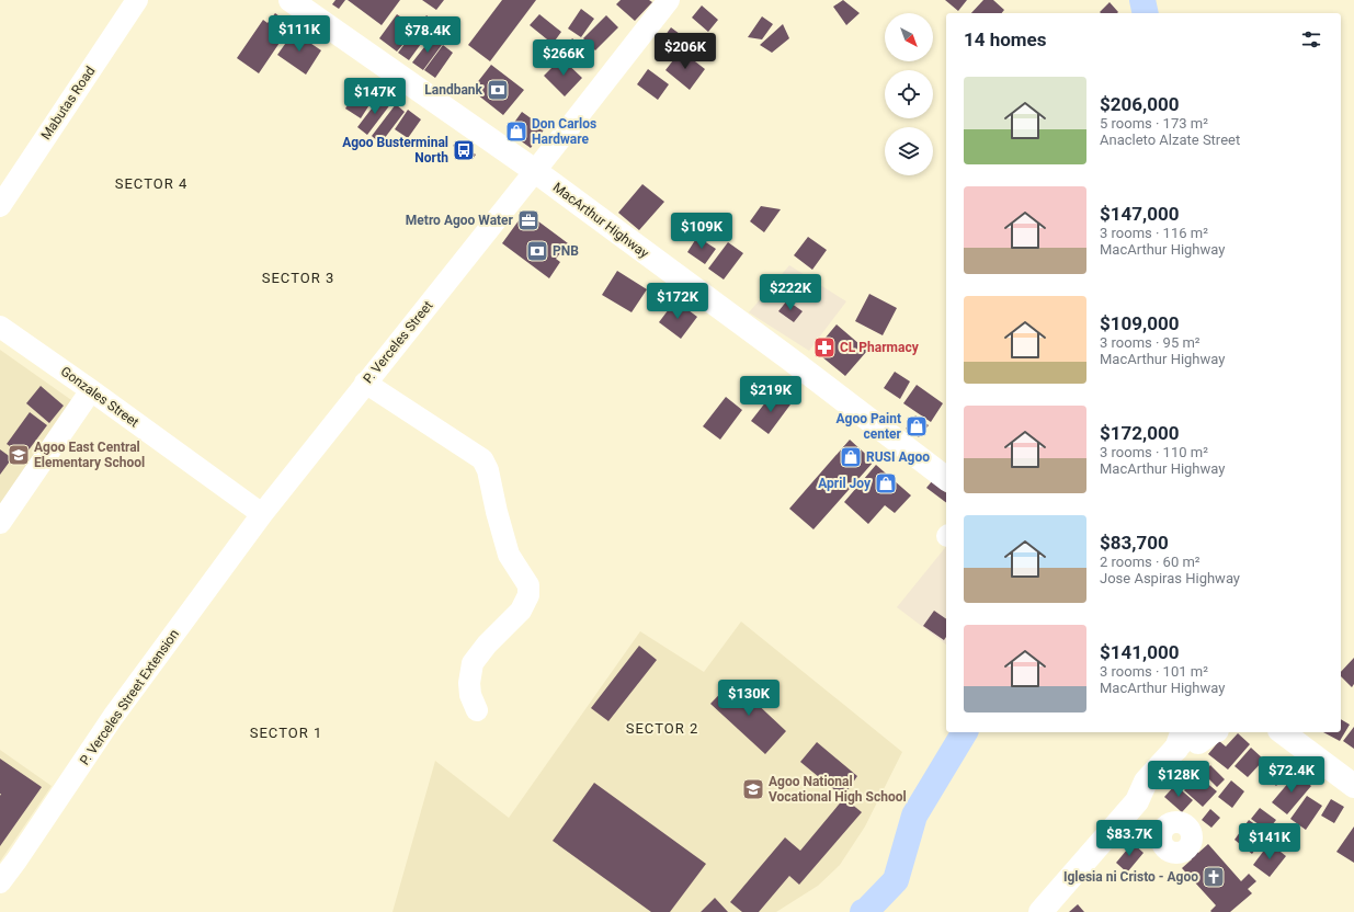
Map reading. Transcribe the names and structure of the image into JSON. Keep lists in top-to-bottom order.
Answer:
{
  "streets": {
    "main road": ["MacArthur Highway"],
    "street": [
      "Mabutas Road",
      "P. Verceles Street",
      "Gonzales Street",
      "P. Verceles Street Extension"
    ]
  },
  "crossings": [
    ["MacArthur Highway", "P. Verceles Street"],
    ["P. Verceles Street", "Gonzales Street"],
    ["P. Verceles Street", "P. Verceles Street Extension"],
    ["Gonzales Street", "P. Verceles Street Extension"]
  ],
  "districts": [
    "SECTOR 4",
    "SECTOR 3",
    "SECTOR 2",
    "SECTOR 1"
  ],
  "places": {
    "bank": ["Landbank", "PNB"],
    "shop": [
      "Don Carlos Hardware",
      "Agoo Paint center",
      "RUSI Agoo",
      "April Joy"
    ],
    "bus stop": ["Agoo Busterminal North"],
    "office": ["Metro Agoo Water"],
    "pharmacy": ["CL Pharmacy"],
    "school or university": ["Agoo East Central Elementary School", "Agoo National Vocational High School"],
    "church": ["Iglesia ni Cristo - Agoo"]
  },
  "north": "bottom right",
  "page": {
    "heading": "14 homes",
    "price": [
      "$111K",
      "$78.4K",
      "$206K",
      "$266K",
      "$147K",
      "$109K",
      "$222K",
      "$172K",
      "$219K",
      "$130K",
      "$72.4K",
      "$128K",
      "$83.7K",
      "$141K"
    ],
    "list": [
      {
        "name": "$206,000",
        "note": "5 rooms · 173 m² · Anacleto Alzate Street"
      },
      {
        "name": "$147,000",
        "note": "3 rooms · 116 m² · MacArthur Highway"
      },
      {
        "name": "$109,000",
        "note": "3 rooms · 95 m² · MacArthur Highway"
      },
      {
        "name": "$172,000",
        "note": "3 rooms · 110 m² · MacArthur Highway"
      },
      {
        "name": "$83,700",
        "note": "2 rooms · 60 m² · Jose Aspiras Highway"
      },
      {
        "name": "$141,000",
        "note": "3 rooms · 101 m² · MacArthur Highway"
      }
    ]
  }
}
